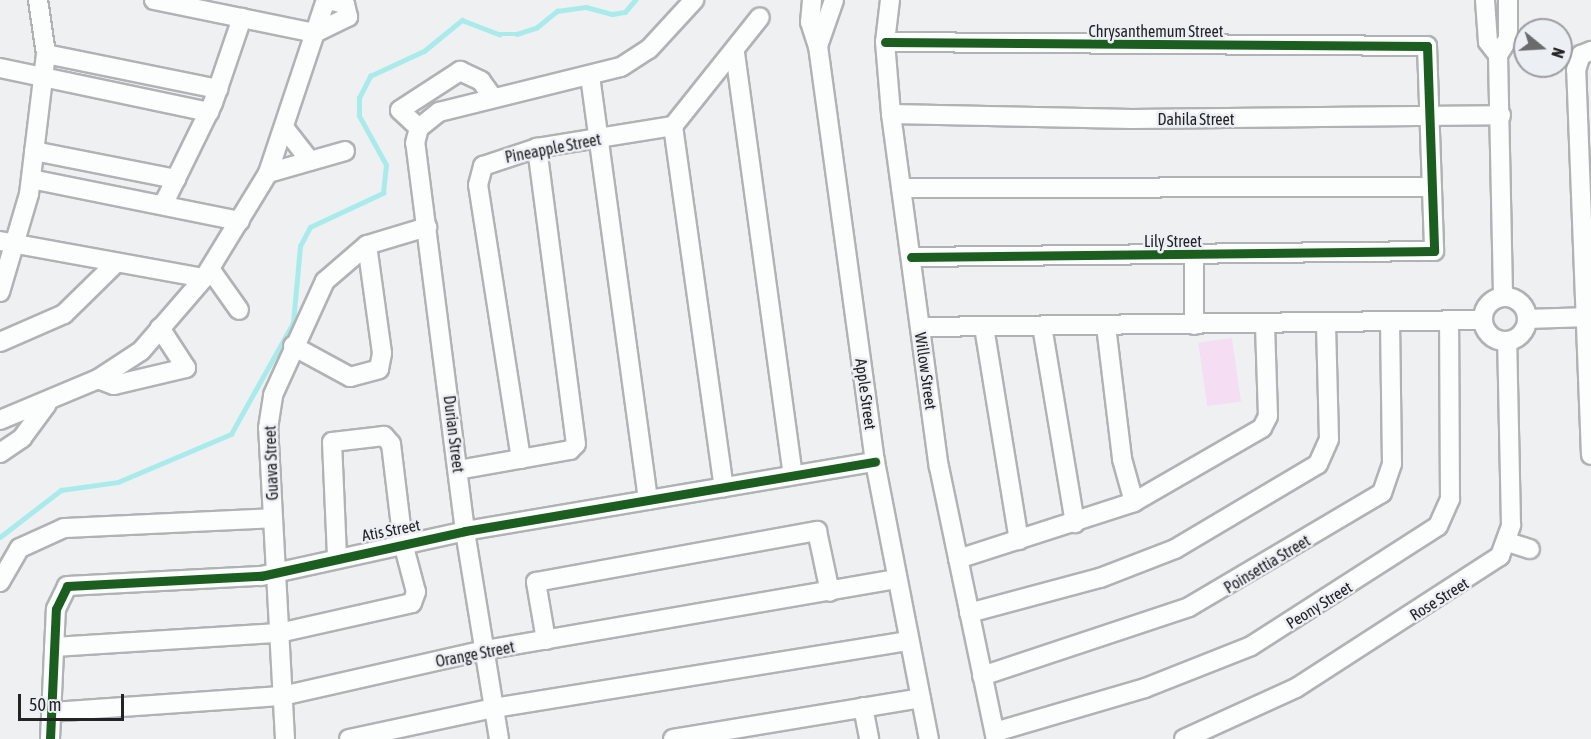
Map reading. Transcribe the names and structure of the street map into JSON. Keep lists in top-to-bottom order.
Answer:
{
  "streets": {
    "street": [
      "Chrysanthemum Street",
      "Dahila Street",
      "Pineapple Street",
      "Lily Street",
      "Willow Street",
      "Apple Street",
      "Durian Street",
      "Guava Street",
      "Atis Street",
      "Poinsettia Street",
      "Rose Street",
      "Peony Street",
      "Orange Street"
    ]
  },
  "crossings": [
    ["Chrysanthemum Street", "Dahila Street"],
    ["Chrysanthemum Street", "Willow Street"],
    ["Dahila Street", "Willow Street"],
    ["Lily Street", "Willow Street"],
    ["Willow Street", "Poinsettia Street"],
    ["Willow Street", "Peony Street"],
    ["Apple Street", "Atis Street"],
    ["Apple Street", "Orange Street"],
    ["Durian Street", "Guava Street"],
    ["Durian Street", "Atis Street"],
    ["Durian Street", "Orange Street"],
    ["Guava Street", "Atis Street"],
    ["Guava Street", "Orange Street"],
    ["Atis Street", "Orange Street"]
  ],
  "scale_bar": "50 m",
  "north": "right"
}
